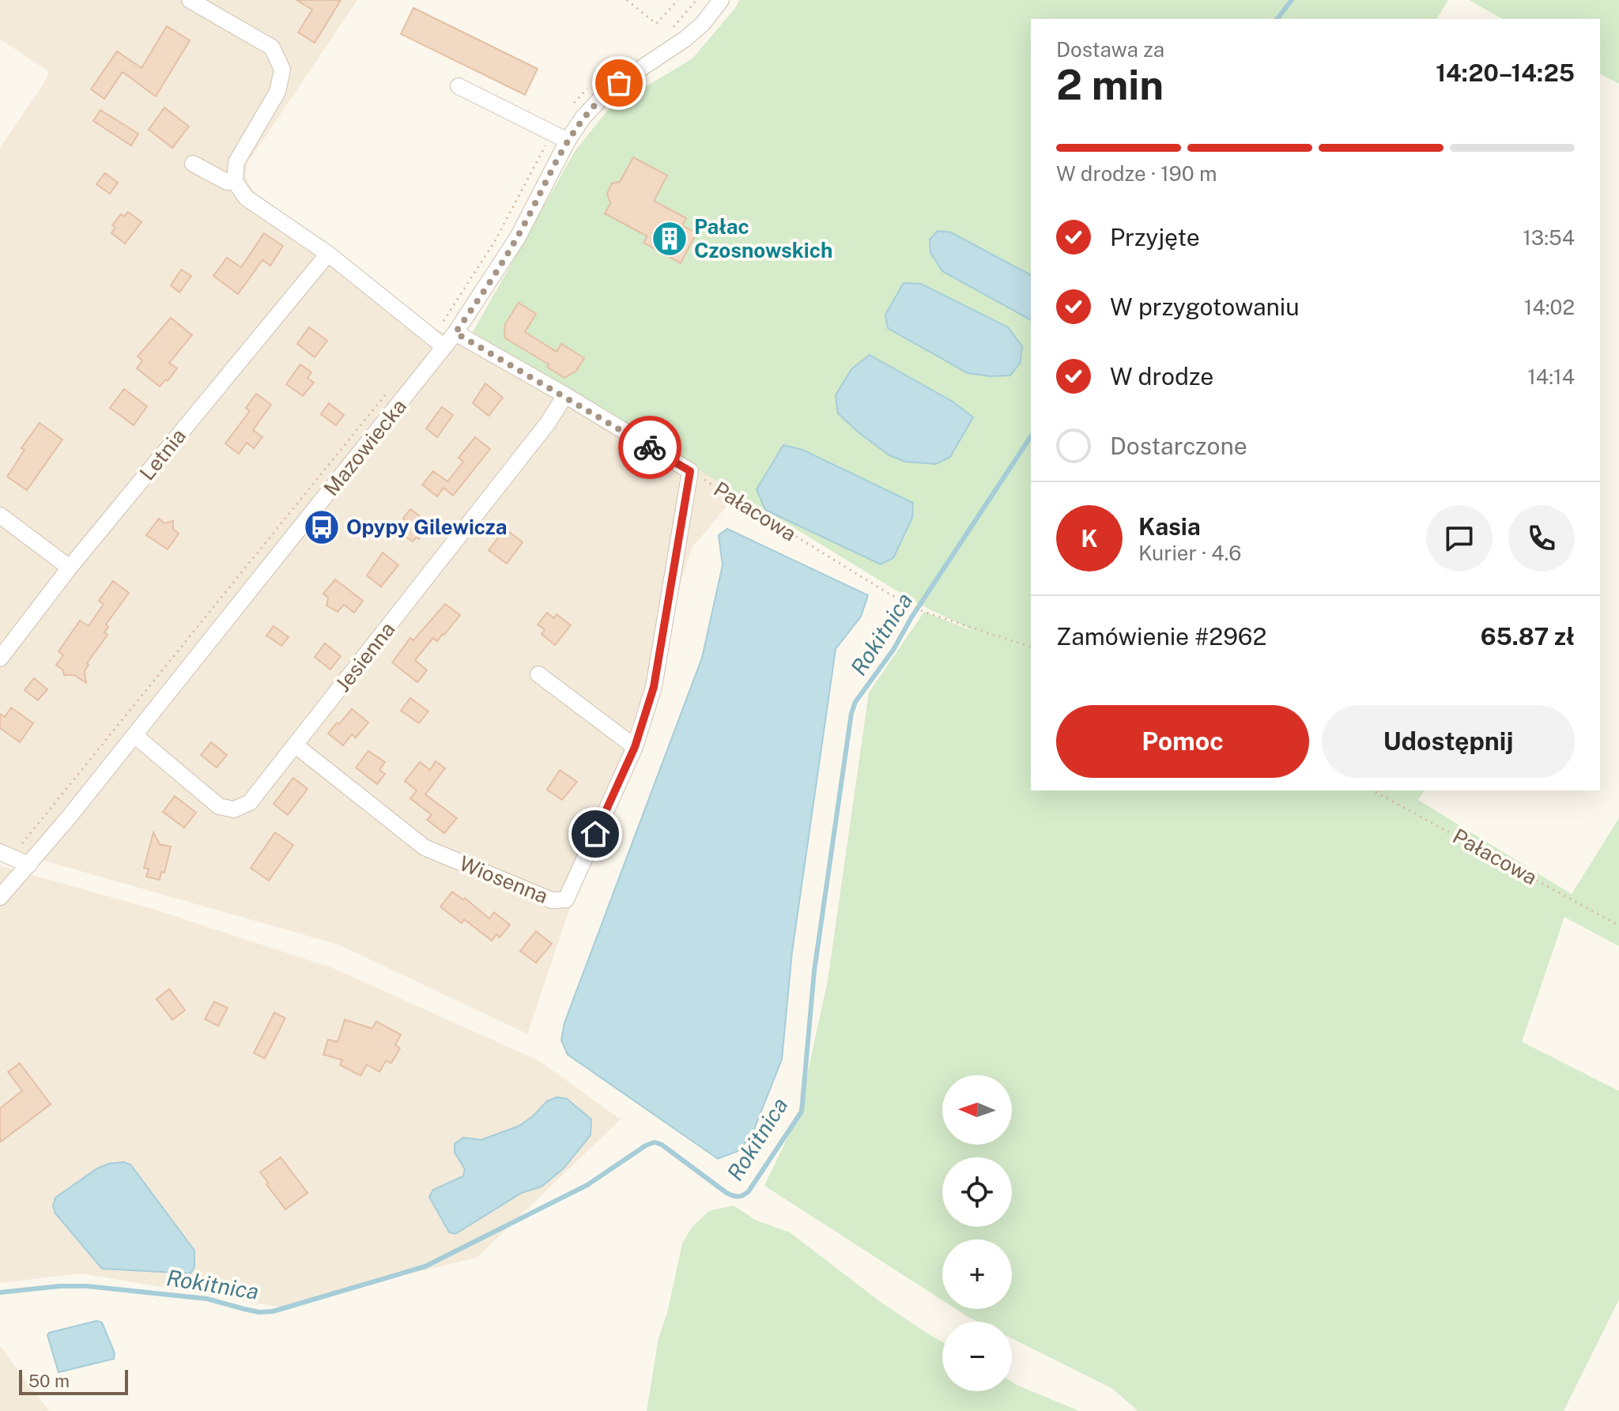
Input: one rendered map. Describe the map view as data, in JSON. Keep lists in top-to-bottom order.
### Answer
{
  "streets": {
    "street": [
      "Mazowiecka",
      "Letnia",
      "Pałacowa",
      "Jesienna",
      "Wiosenna"
    ]
  },
  "crossings": [
    ["Mazowiecka", "Pałacowa"],
    ["Mazowiecka", "Jesienna"],
    ["Pałacowa", "Jesienna"],
    ["Pałacowa", "Wiosenna"],
    ["Jesienna", "Wiosenna"]
  ],
  "water": ["Rokitnica"],
  "places": {
    "building": ["Pałac Czosnowskich"],
    "bus stop": ["Opypy Gilewicza"]
  },
  "scale_bar": "50 m",
  "north": "left",
  "page": {
    "heading": ["2 min", "Dostawa za", "14:20–14:25"],
    "panel": [
      "Kasia",
      "Kurier · 4.6",
      "Zamówienie #2962",
      "65.87 zł"
    ],
    "bar": "W drodze · 190 m",
    "list": [
      ["Przyjęte", "13:54"],
      ["W przygotowaniu", "14:02"],
      ["W drodze", "14:14"],
      "Dostarczone"
    ],
    "round": "K",
    "buttons": ["Pomoc", "Udostępnij"],
    "map_buttons": ["+", "−"],
    "scale": "50 m"
  }
}
